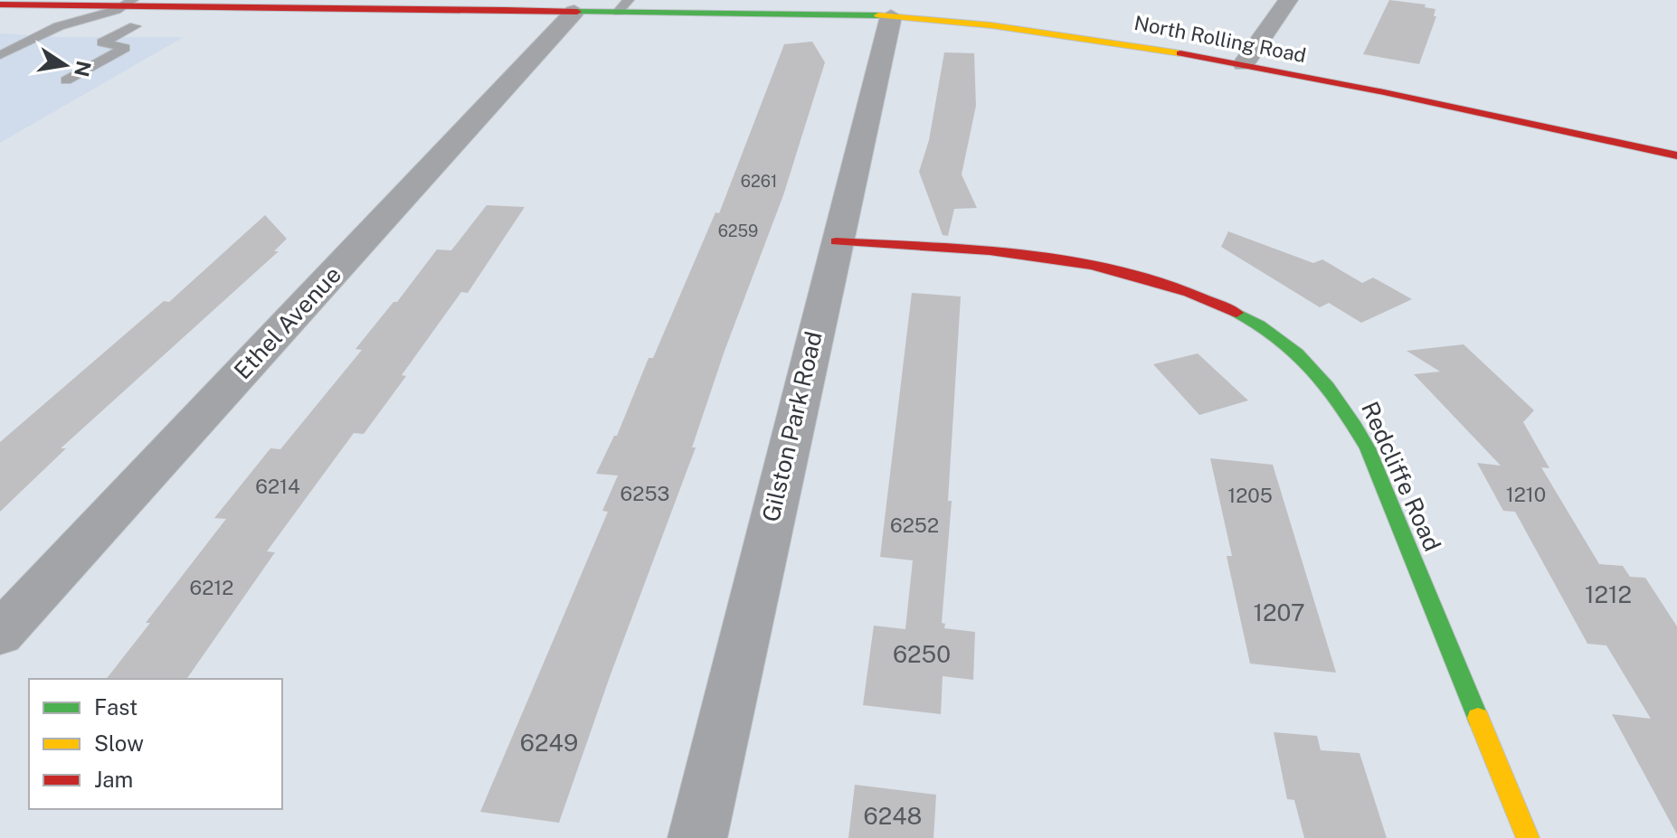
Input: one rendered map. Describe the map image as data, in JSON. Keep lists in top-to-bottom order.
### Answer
{
  "streets": {
    "main road": ["North Rolling Road", "Redcliffe Road"],
    "street": ["Ethel Avenue", "Gilston Park Road"]
  },
  "crossings": [
    ["North Rolling Road", "Ethel Avenue"],
    ["North Rolling Road", "Gilston Park Road"],
    ["Gilston Park Road", "Redcliffe Road"]
  ],
  "house_numbers": [
    "6261",
    "6259",
    "6214",
    "6253",
    "1210",
    "1205",
    "6252",
    "6212",
    "1212",
    "1207",
    "6250",
    "6249",
    "6248"
  ],
  "legend": ["Fast", "Slow", "Jam"],
  "north": "right"
}
